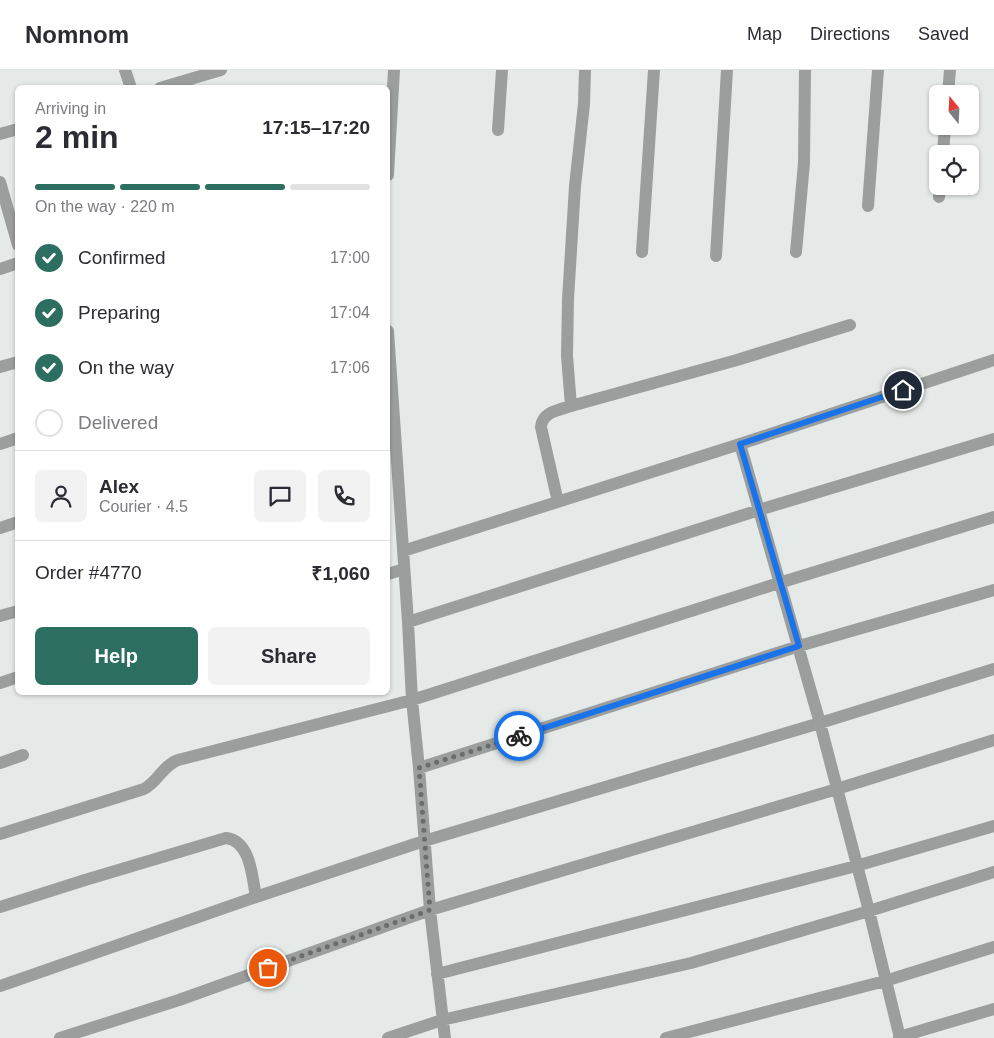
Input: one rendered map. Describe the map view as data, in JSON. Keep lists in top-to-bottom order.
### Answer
{
  "north": "top",
  "page": {
    "header": "Nomnom",
    "nav": ["Map", "Directions", "Saved"],
    "heading": ["2 min", "Arriving in", "17:15–17:20"],
    "panel": [
      "Alex",
      "Courier · 4.5",
      "Order #4770",
      "₹1,060"
    ],
    "bar": "On the way · 220 m",
    "list": [
      ["Confirmed", "17:00"],
      ["Preparing", "17:04"],
      ["On the way", "17:06"],
      "Delivered"
    ],
    "buttons": ["Help", "Share"]
  }
}
